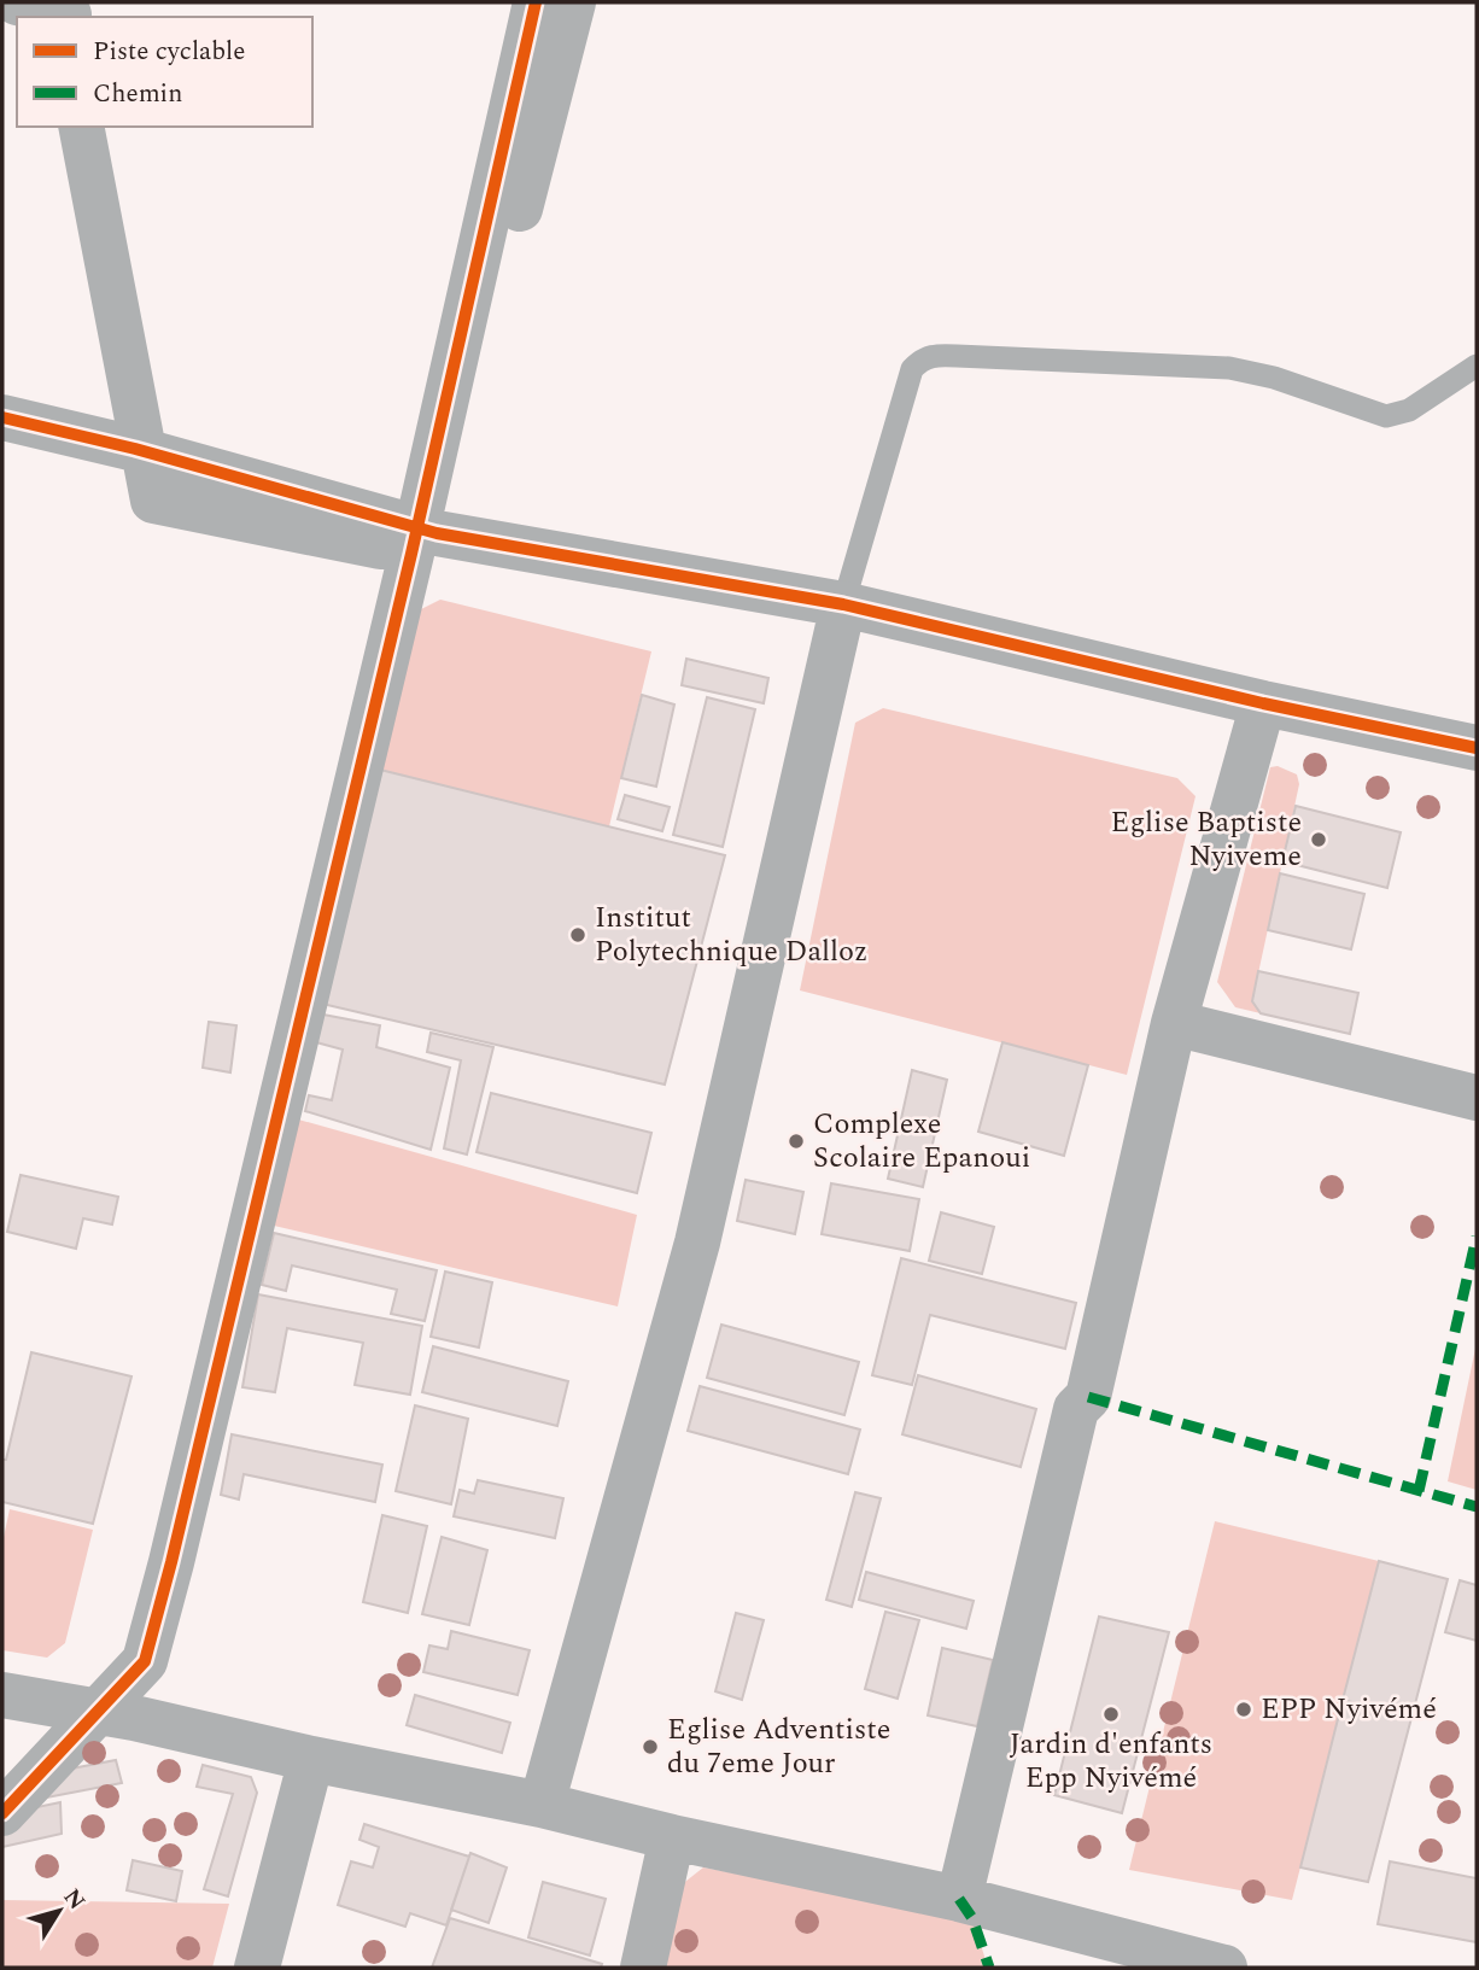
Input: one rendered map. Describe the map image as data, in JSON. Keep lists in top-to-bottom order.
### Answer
{
  "places": [
    "Eglise Baptiste Nyiveme",
    "Institut Polytechnique Dalloz",
    "Complexe Scolaire Epanoui",
    "EPP Nyivémé",
    "Jardin d'enfants Epp Nyivémé",
    "Eglise Adventiste du 7eme Jour"
  ],
  "legend": ["Piste cyclable", "Chemin"],
  "north": "top right"
}
